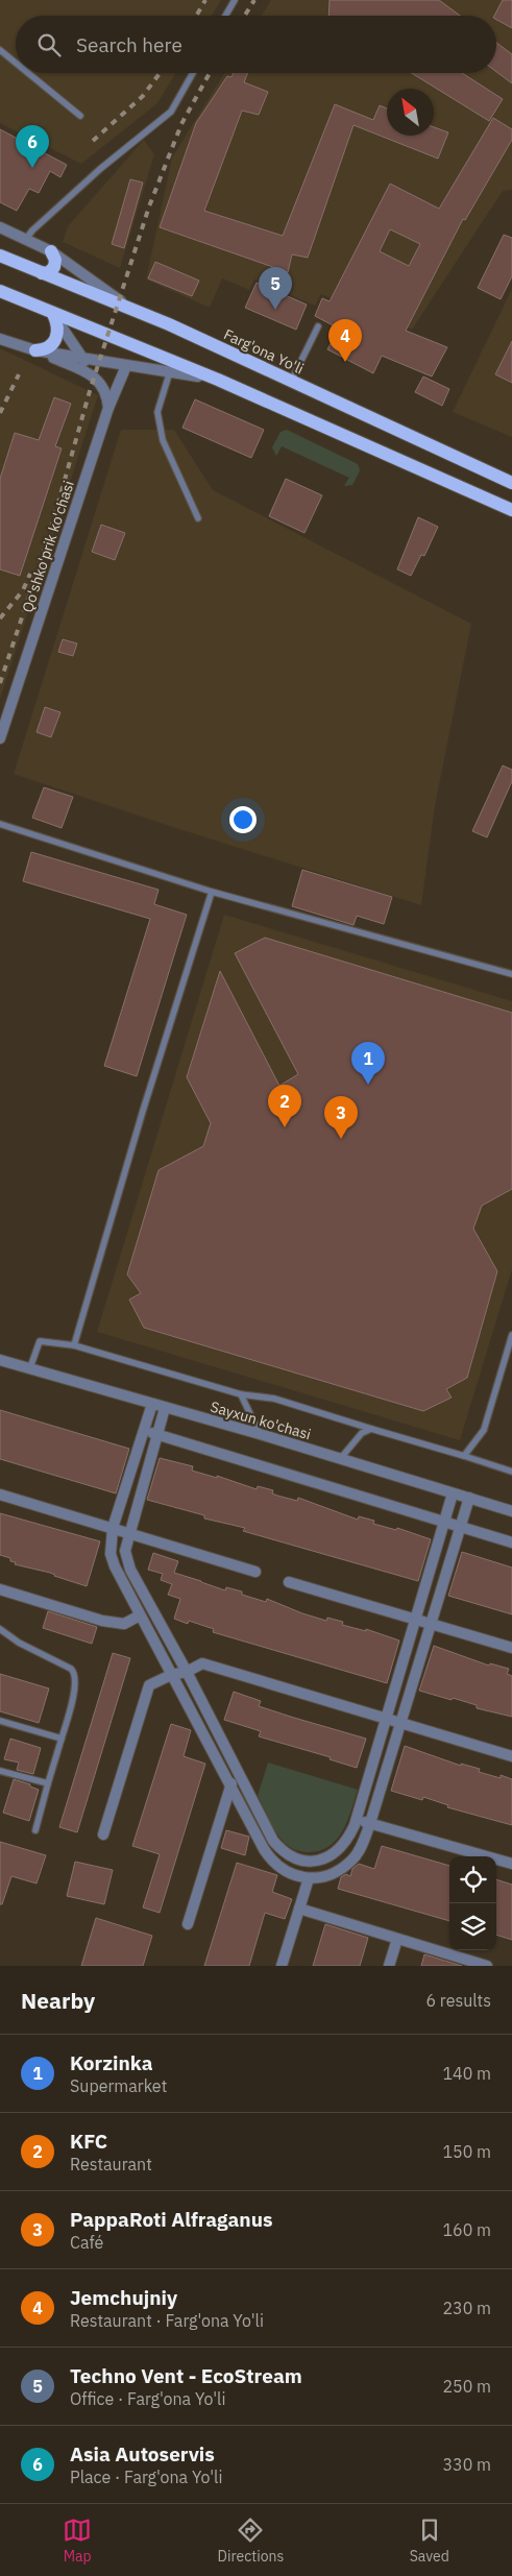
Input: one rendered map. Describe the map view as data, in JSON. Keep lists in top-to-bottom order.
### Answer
{
  "streets": {
    "main road": ["Farg'ona Yo'li"],
    "street": ["Qo'shko'prik ko'chasi", "Sayxun ko'chasi"]
  },
  "north": "top left",
  "page": {
    "search": "Search here",
    "pins": [
      "6",
      "5",
      "4",
      "1",
      "2",
      "3"
    ],
    "heading": ["Nearby", "6 results"],
    "list": [
      {
        "mark": "1",
        "name": "Korzinka",
        "note": "Supermarket",
        "value": "140 m"
      },
      {
        "mark": "2",
        "name": "KFC",
        "note": "Restaurant",
        "value": "150 m"
      },
      {
        "mark": "3",
        "name": "PappaRoti Alfraganus",
        "note": "Café",
        "value": "160 m"
      },
      {
        "mark": "4",
        "name": "Jemchujniy",
        "note": "Restaurant · Farg'ona Yo'li",
        "value": "230 m"
      },
      {
        "mark": "5",
        "name": "Techno Vent - EcoStream",
        "note": "Office · Farg'ona Yo'li",
        "value": "250 m"
      },
      {
        "mark": "6",
        "name": "Asia Autoservis",
        "note": "Place · Farg'ona Yo'li",
        "value": "330 m"
      }
    ],
    "nav": ["Map", "Directions", "Saved"]
  }
}
